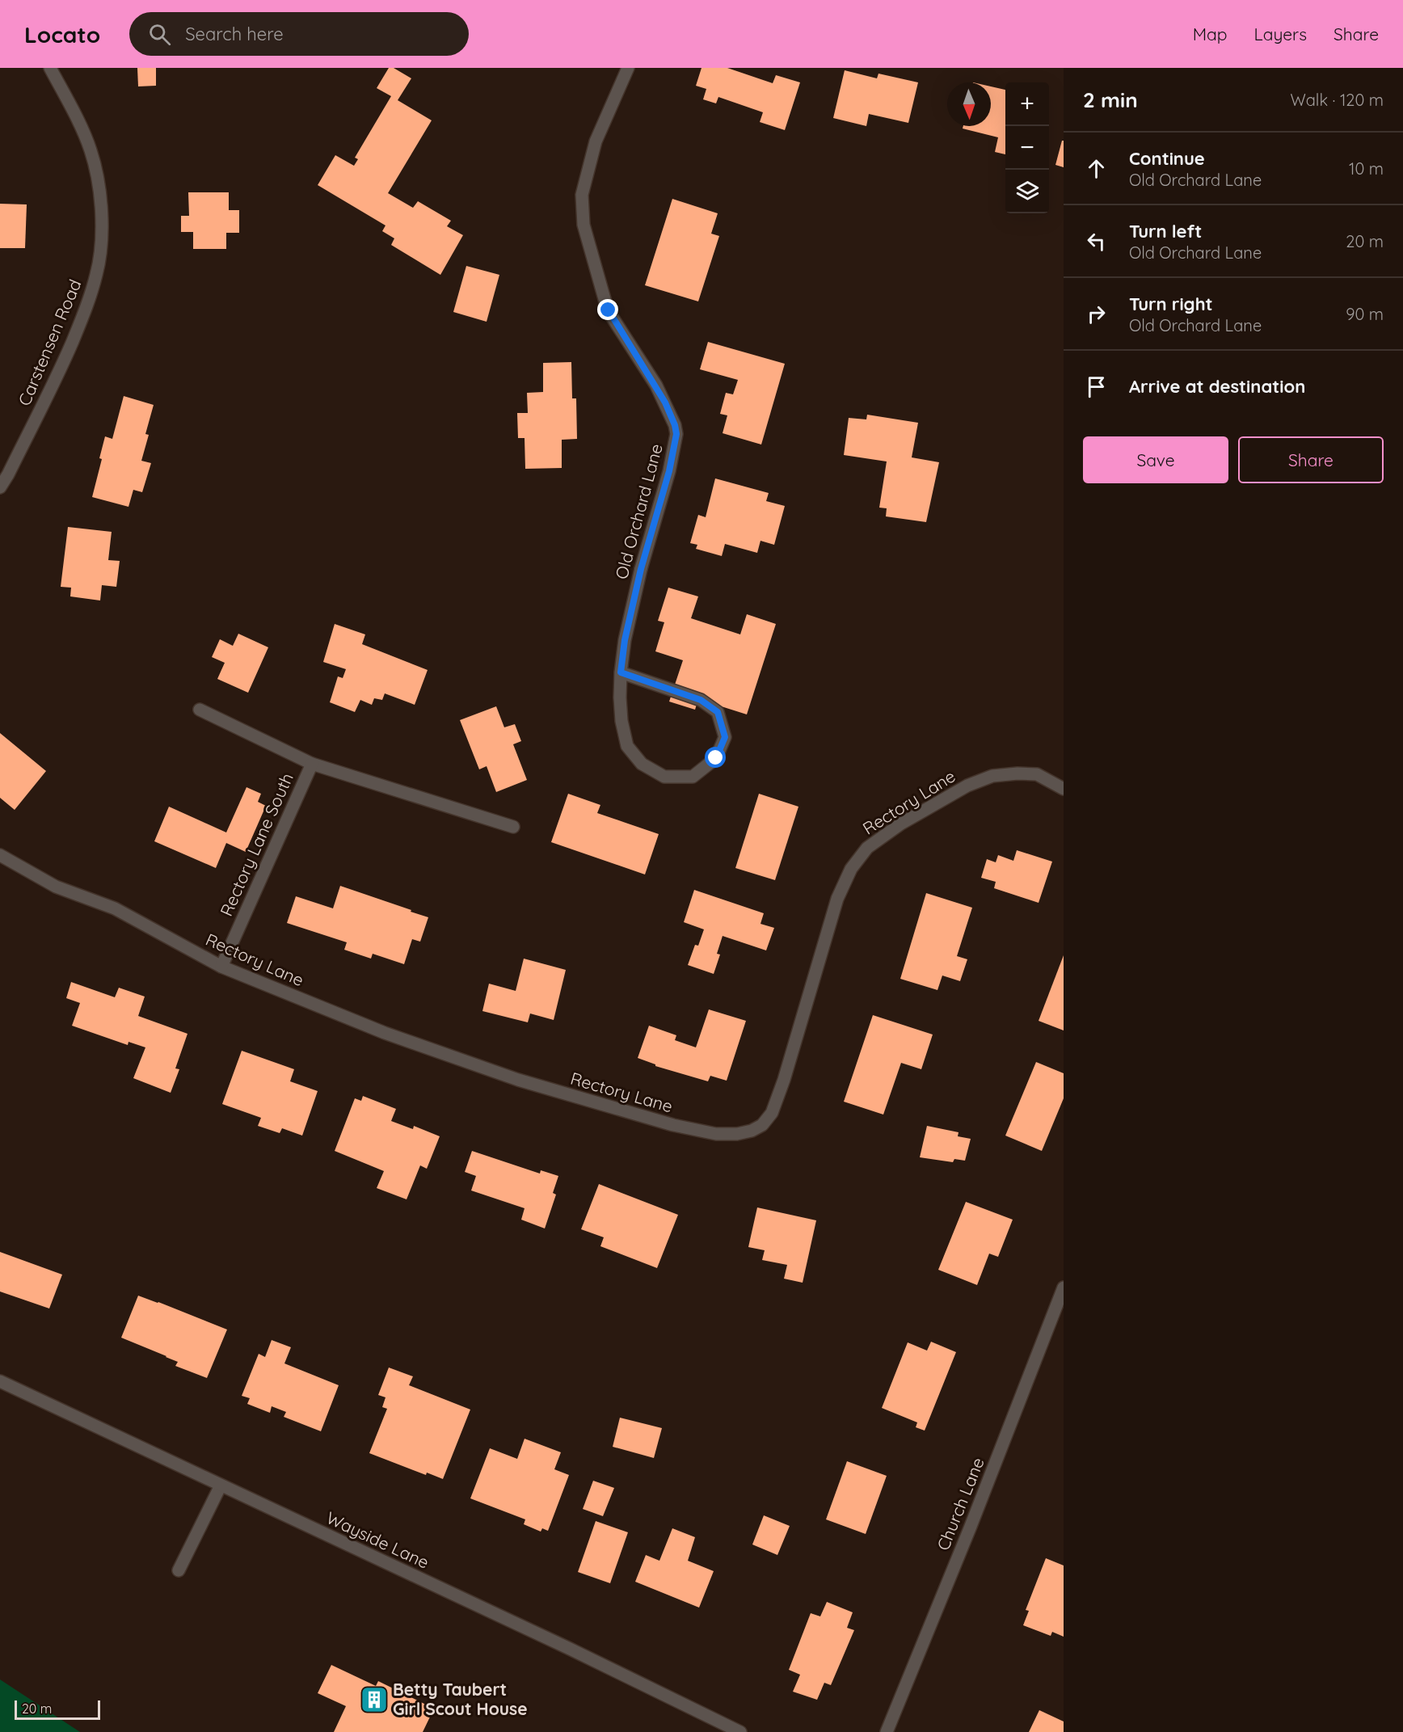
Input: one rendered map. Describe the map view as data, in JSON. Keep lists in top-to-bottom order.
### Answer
{
  "streets": {
    "street": [
      "Carstensen Road",
      "Old Orchard Lane",
      "Rectory Lane",
      "Rectory Lane South",
      "Church Lane",
      "Wayside Lane"
    ]
  },
  "crossings": [
    ["Rectory Lane", "Rectory Lane South"]
  ],
  "places": {
    "building": ["Betty Taubert Girl Scout House"]
  },
  "scale_bar": "20 m",
  "north": "bottom",
  "page": {
    "header": "Locato",
    "search": "Search here",
    "nav": ["Map", "Layers", "Share"],
    "heading": ["2 min", "Walk · 120 m"],
    "map_buttons": ["+", "−"],
    "list": [
      ["Continue", "Old Orchard Lane", "10 m"],
      ["Turn left", "Old Orchard Lane", "20 m"],
      ["Turn right", "Old Orchard Lane", "90 m"],
      "Arrive at destination"
    ],
    "buttons": ["Save", "Share"],
    "scale": "20 m"
  }
}
